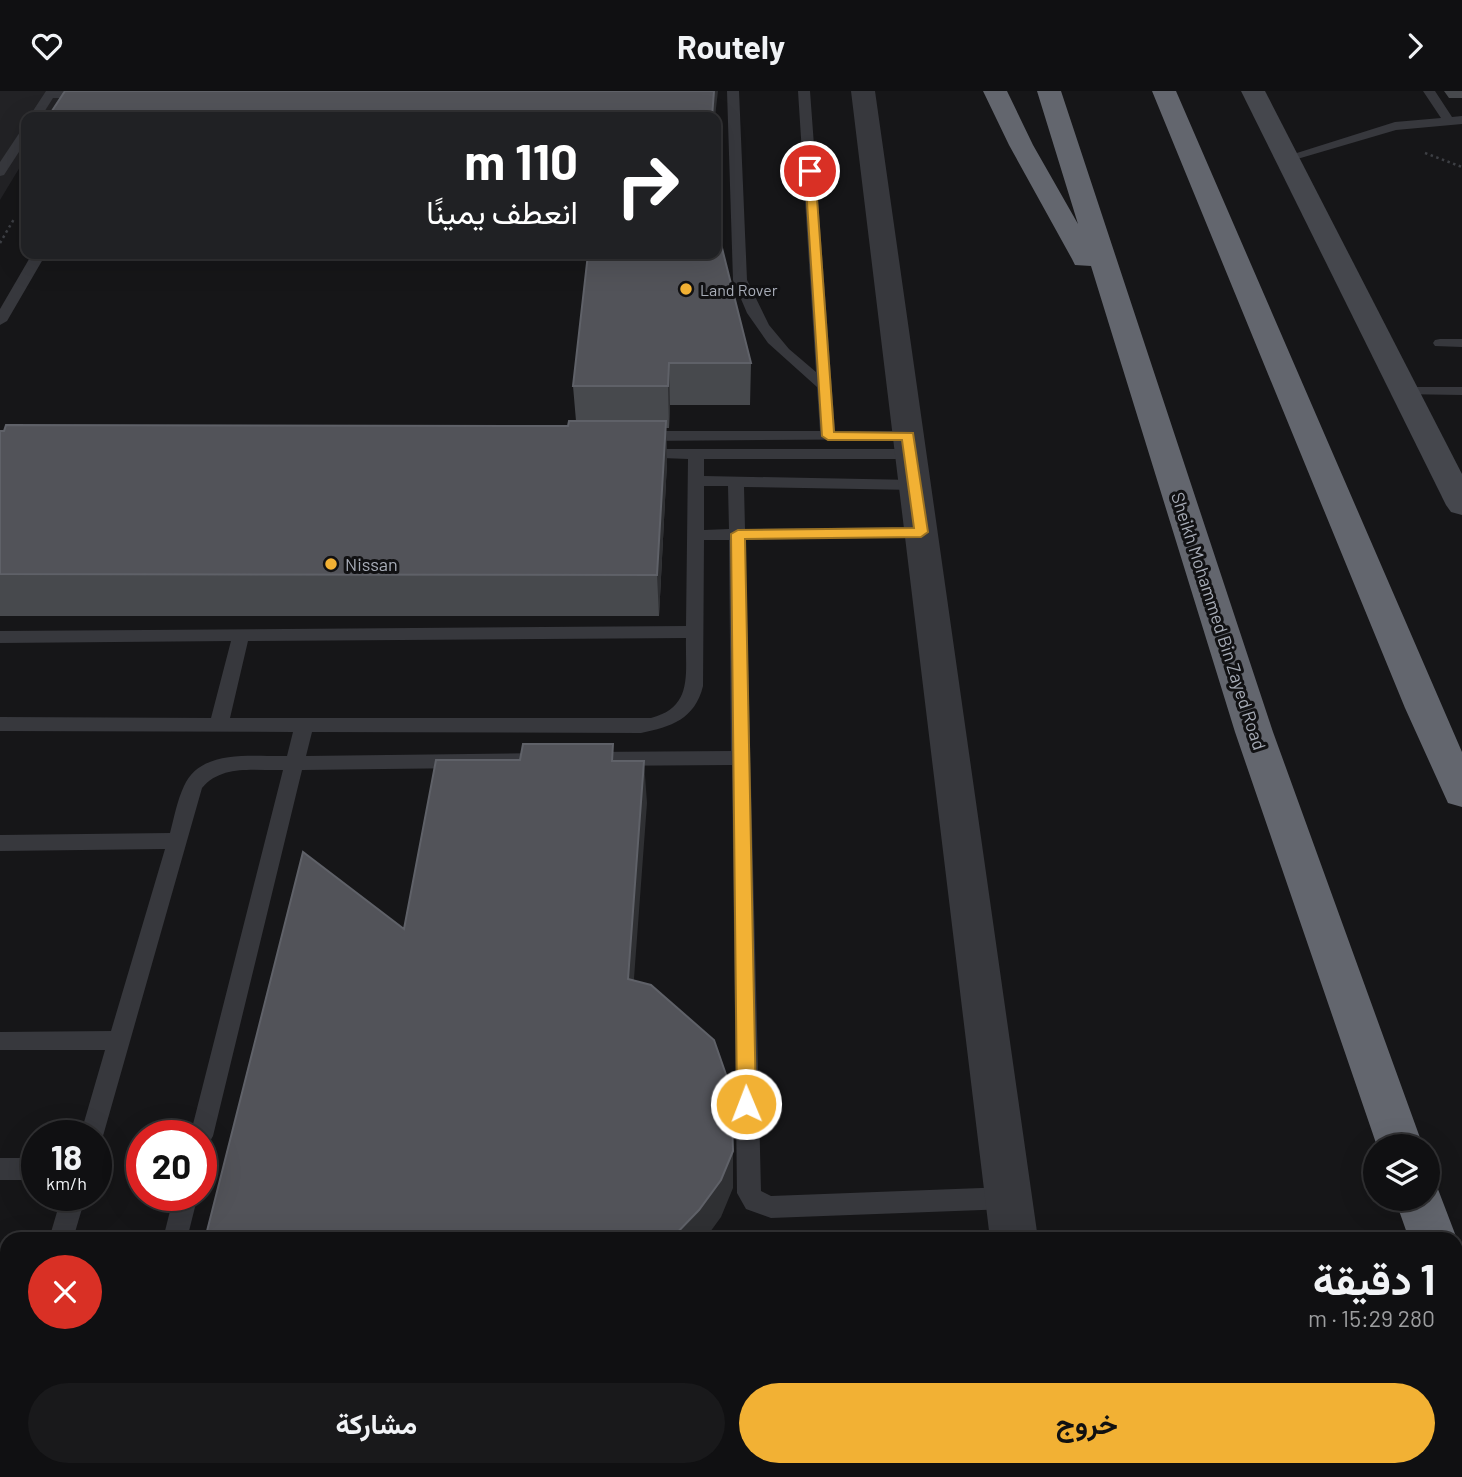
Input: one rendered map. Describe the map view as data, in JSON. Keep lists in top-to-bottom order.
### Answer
{
  "streets": {
    "highway": ["Sheikh Mohammed Bin Zayed Road"]
  },
  "places": ["Land Rover", "Nissan"],
  "page": {
    "header": "Routely",
    "turn": ["110 m", "انعطف يمينًا"],
    "speed": "18 km/h",
    "limit": "20",
    "heading": ["1 دقيقة", "280 m · 15:29"],
    "buttons": ["خروج", "مشاركة"]
  }
}
